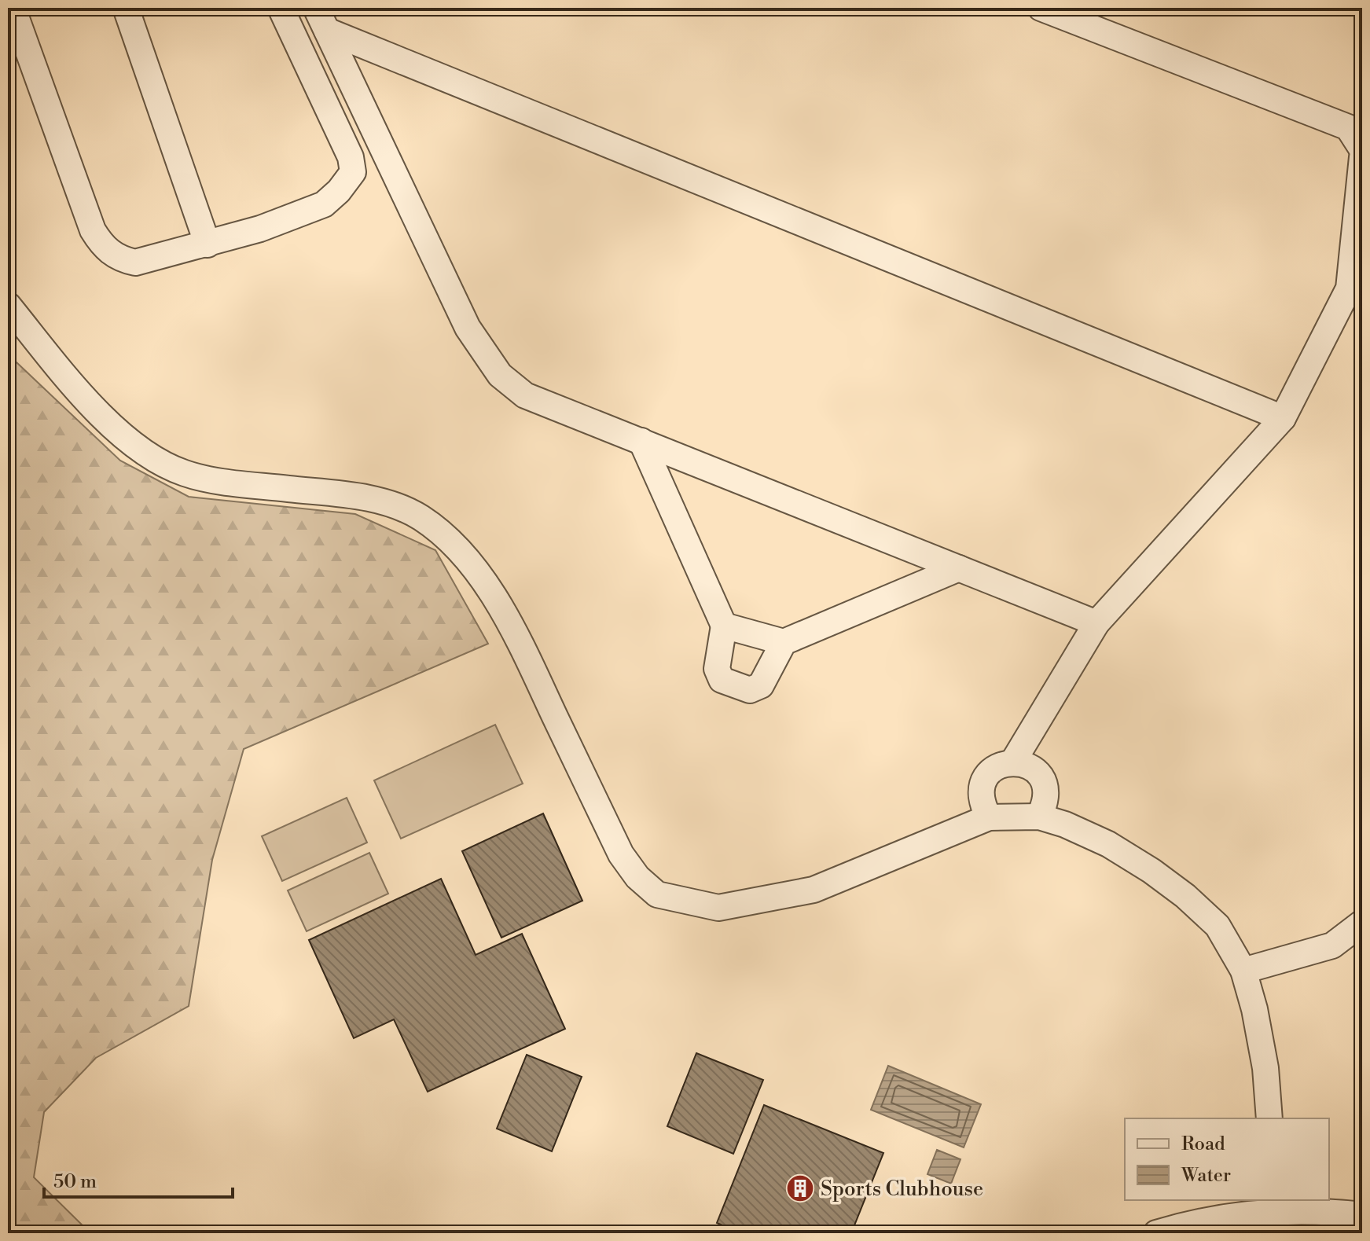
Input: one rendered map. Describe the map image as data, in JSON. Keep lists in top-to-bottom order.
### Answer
{
  "places": {
    "building": ["Sports Clubhouse"]
  },
  "legend": ["Road", "Water"],
  "scale_bar": "50 m"
}
